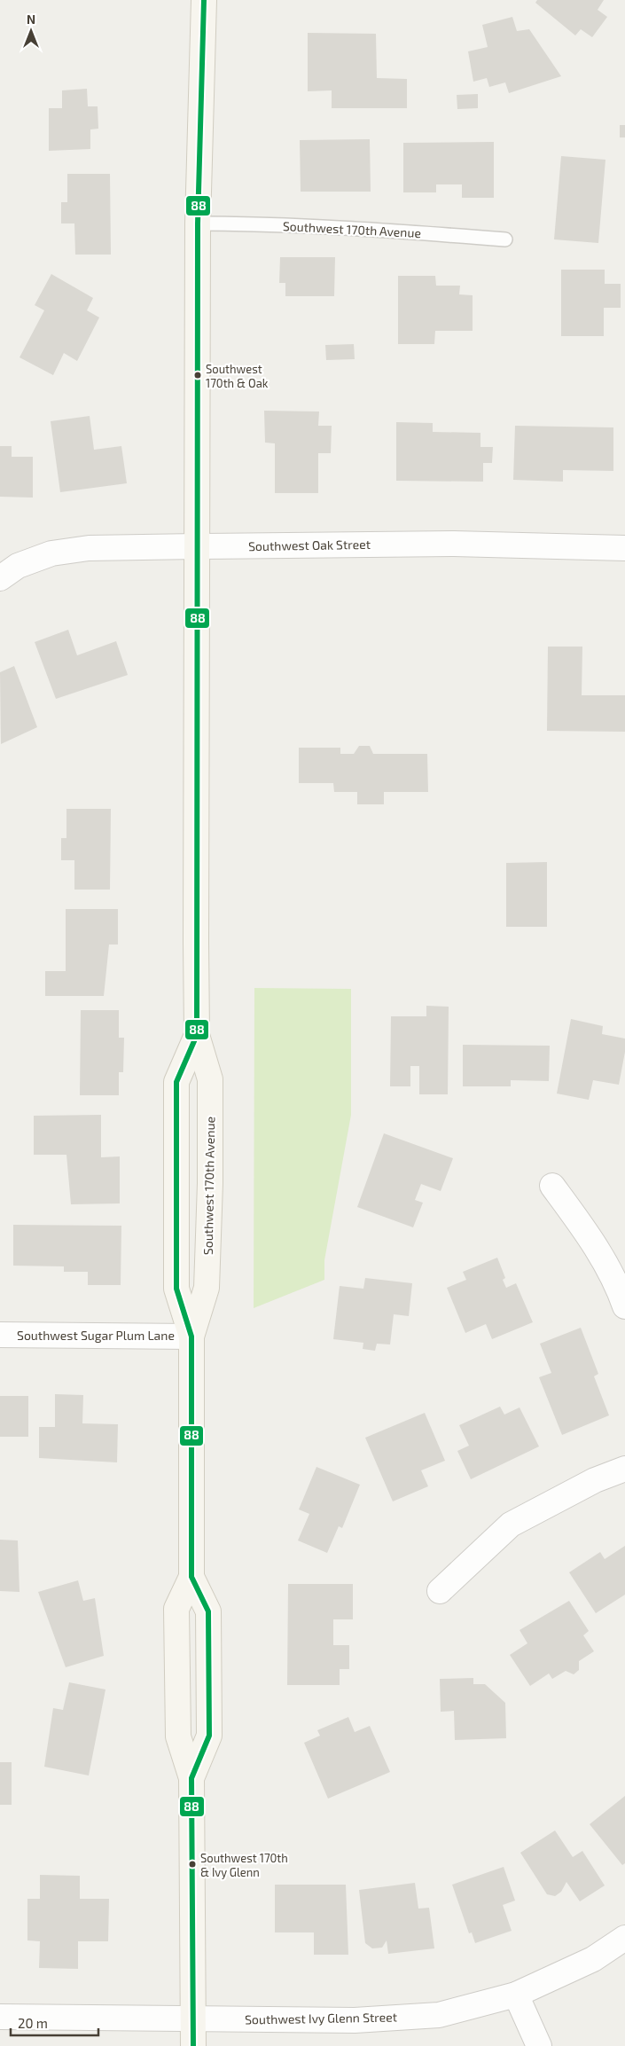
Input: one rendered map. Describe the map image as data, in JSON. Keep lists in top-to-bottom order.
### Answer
{
  "streets": {
    "main road": ["Southwest 170th Avenue"],
    "street": ["Southwest Oak Street", "Southwest Sugar Plum Lane", "Southwest Ivy Glenn Street"]
  },
  "crossings": [
    ["Southwest 170th Avenue", "Southwest Oak Street"],
    ["Southwest 170th Avenue", "Southwest Sugar Plum Lane"],
    ["Southwest 170th Avenue", "Southwest Ivy Glenn Street"]
  ],
  "places": ["Southwest 170th & Oak", "Southwest 170th & Ivy Glenn"],
  "lines": ["transit line 88"],
  "scale_bar": "20 m",
  "north": "top"
}
